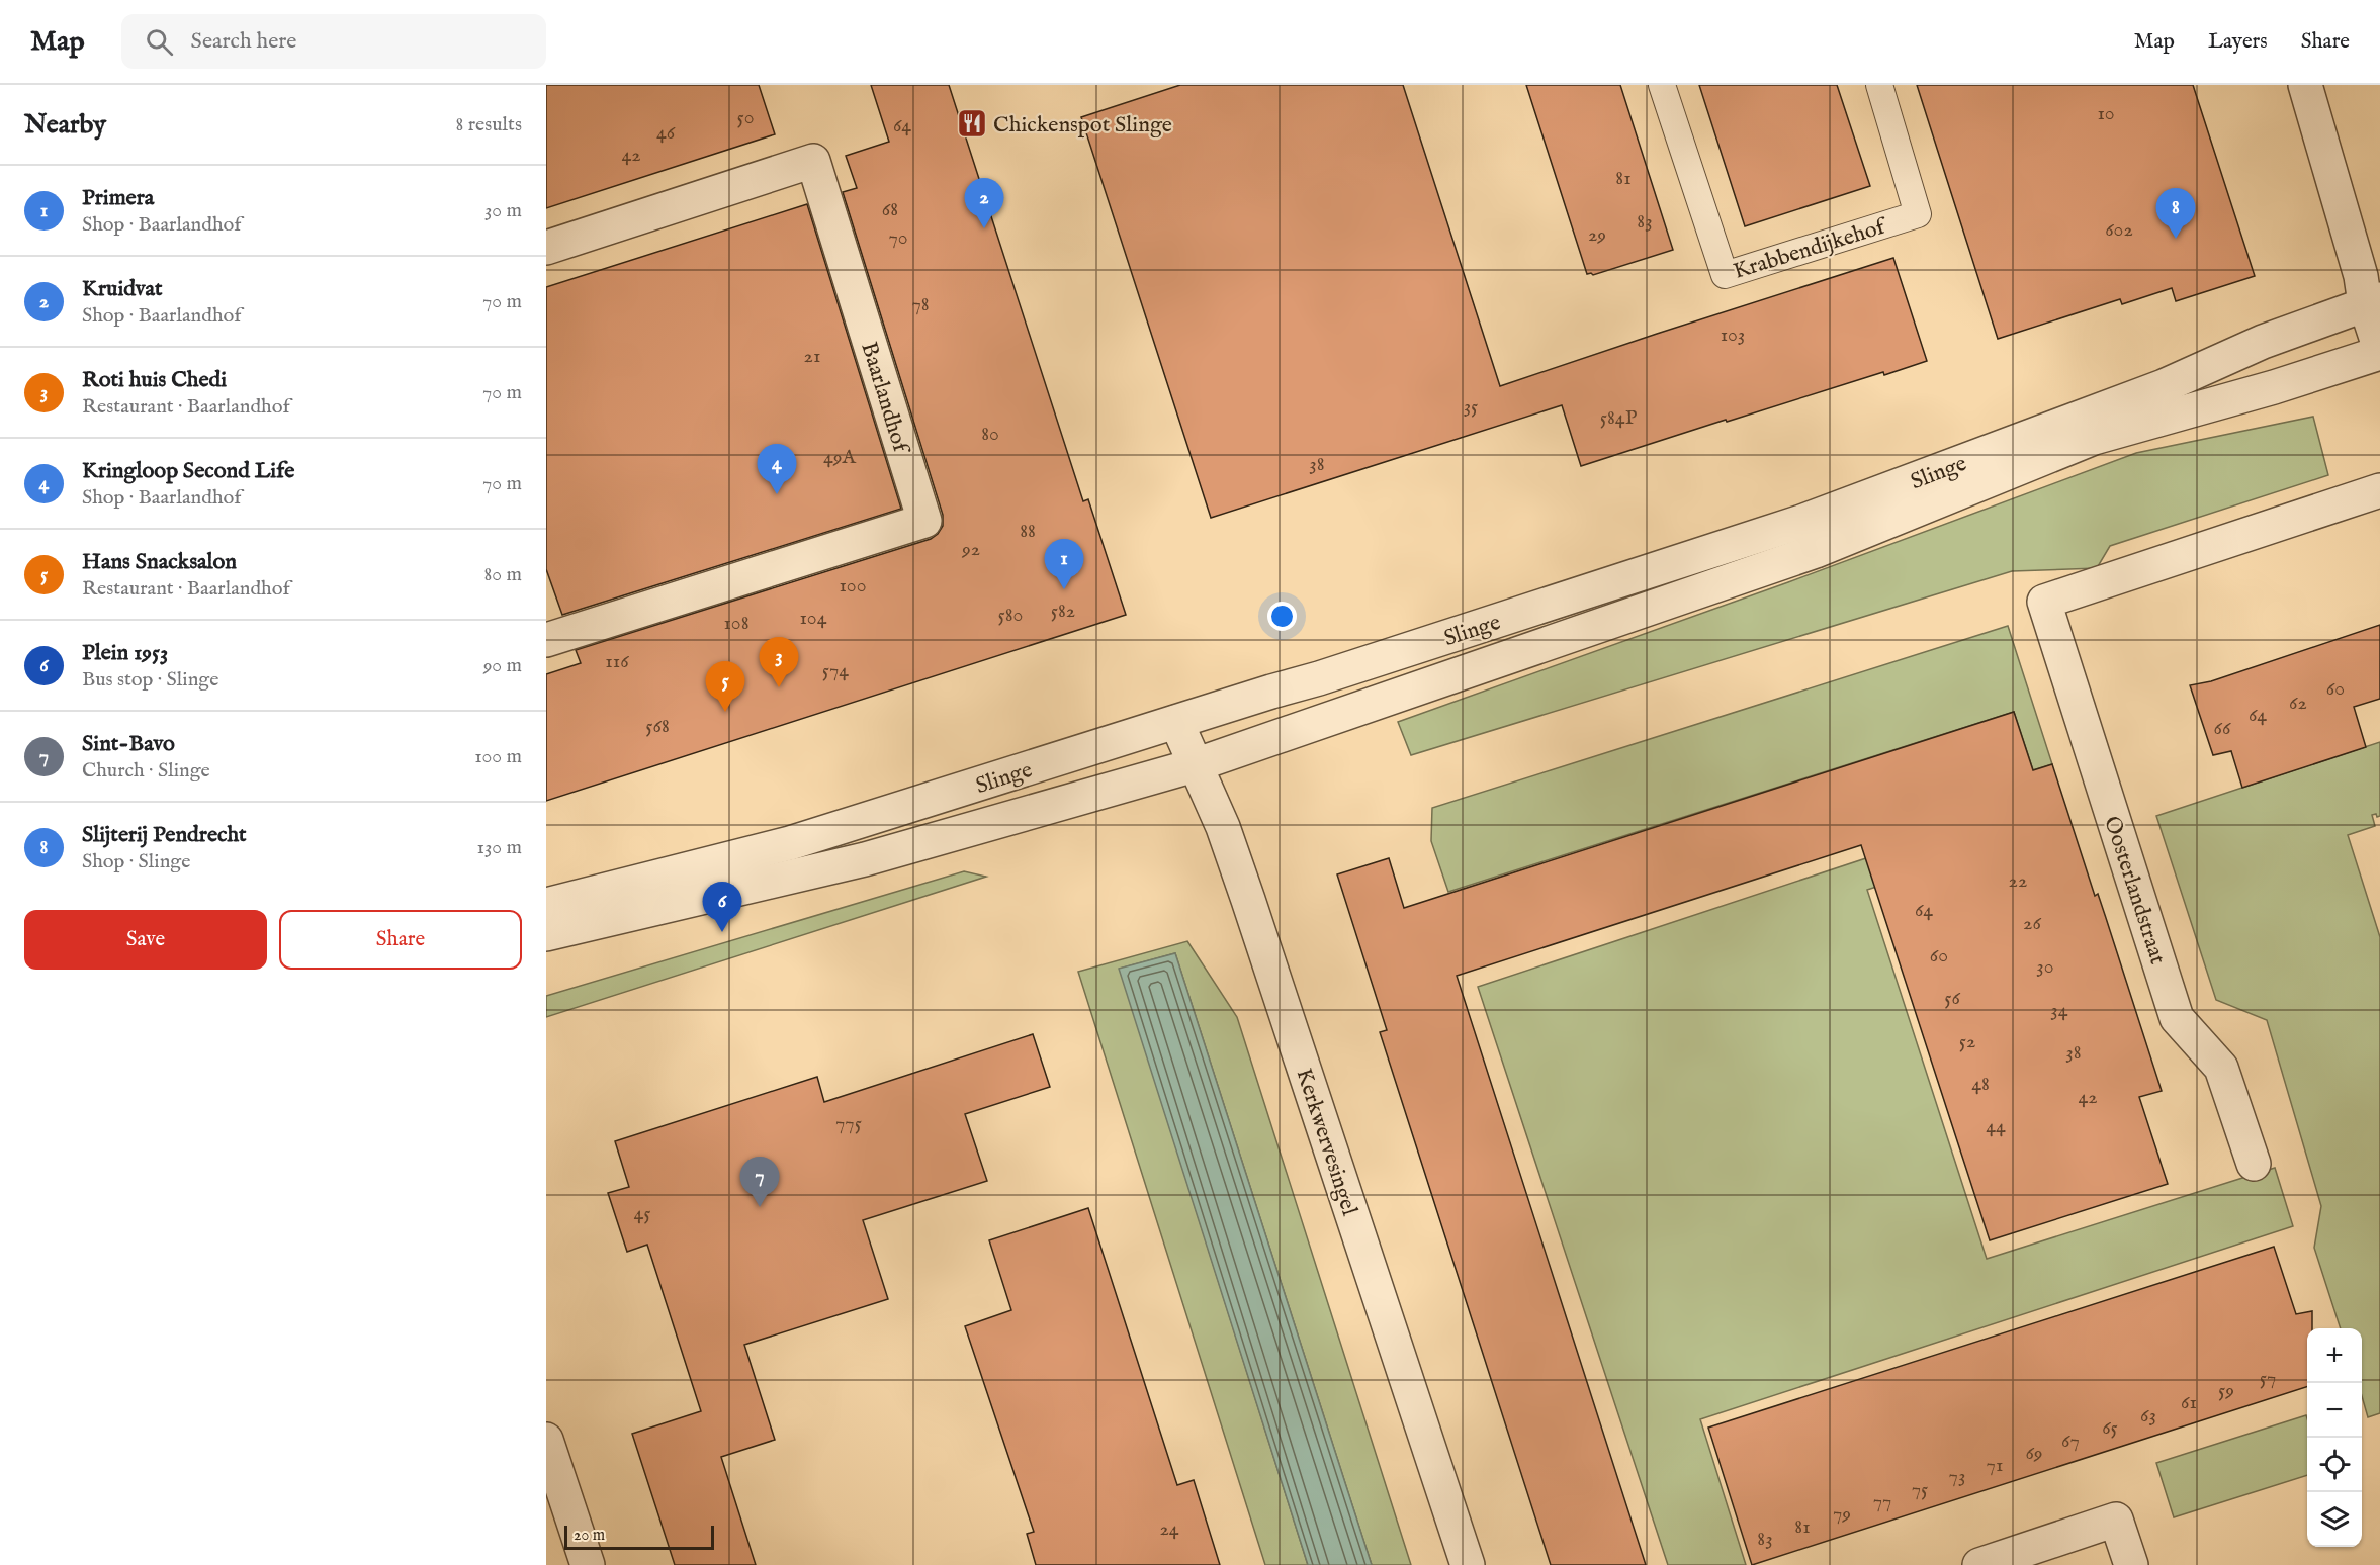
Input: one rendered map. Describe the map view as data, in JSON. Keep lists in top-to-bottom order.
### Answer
{
  "streets": {
    "street": [
      "Baarlandhof",
      "Slinge",
      "Oosterlandstraat",
      "Kerkwervesingel"
    ],
    "lane": ["Krabbendijkehof"]
  },
  "crossings": [
    ["Slinge", "Kerkwervesingel"]
  ],
  "places": {
    "restaurant": ["Chickenspot Slinge"]
  },
  "house_numbers": [
    "10",
    "50",
    "64",
    "46",
    "42",
    "81",
    "68",
    "83",
    "602",
    "29",
    "70",
    "78",
    "103",
    "21",
    "35",
    "584P",
    "80",
    "49A",
    "38",
    "88",
    "92",
    "100",
    "582",
    "580",
    "104",
    "108",
    "116",
    "574",
    "60",
    "62",
    "64",
    "568",
    "66",
    "22",
    "64",
    "26",
    "60",
    "30",
    "56",
    "34",
    "52",
    "38",
    "48",
    "42",
    "775",
    "44",
    "45",
    "57",
    "59",
    "61",
    "63",
    "65",
    "67",
    "69",
    "71",
    "73",
    "75",
    "77",
    "79",
    "81",
    "24",
    "83"
  ],
  "scale_bar": "20 m",
  "page": {
    "header": "Map",
    "search": "Search here",
    "nav": ["Map", "Layers", "Share"],
    "heading": ["Nearby", "8 results"],
    "list": [
      {
        "mark": "1",
        "name": "Primera",
        "note": "Shop · Baarlandhof",
        "value": "30 m"
      },
      {
        "mark": "2",
        "name": "Kruidvat",
        "note": "Shop · Baarlandhof",
        "value": "70 m"
      },
      {
        "mark": "3",
        "name": "Roti huis Chedi",
        "note": "Restaurant · Baarlandhof",
        "value": "70 m"
      },
      {
        "mark": "4",
        "name": "Kringloop Second Life",
        "note": "Shop · Baarlandhof",
        "value": "70 m"
      },
      {
        "mark": "5",
        "name": "Hans Snacksalon",
        "note": "Restaurant · Baarlandhof",
        "value": "80 m"
      },
      {
        "mark": "6",
        "name": "Plein 1953",
        "note": "Bus stop · Slinge",
        "value": "90 m"
      },
      {
        "mark": "7",
        "name": "Sint-Bavo",
        "note": "Church · Slinge",
        "value": "100 m"
      },
      {
        "mark": "8",
        "name": "Slijterij Pendrecht",
        "note": "Shop · Slinge",
        "value": "130 m"
      }
    ],
    "pins": [
      "2",
      "8",
      "4",
      "1",
      "3",
      "5",
      "6",
      "7"
    ],
    "buttons": ["Save", "Share"],
    "map_buttons": ["+", "−"],
    "scale": "20 m"
  }
}
